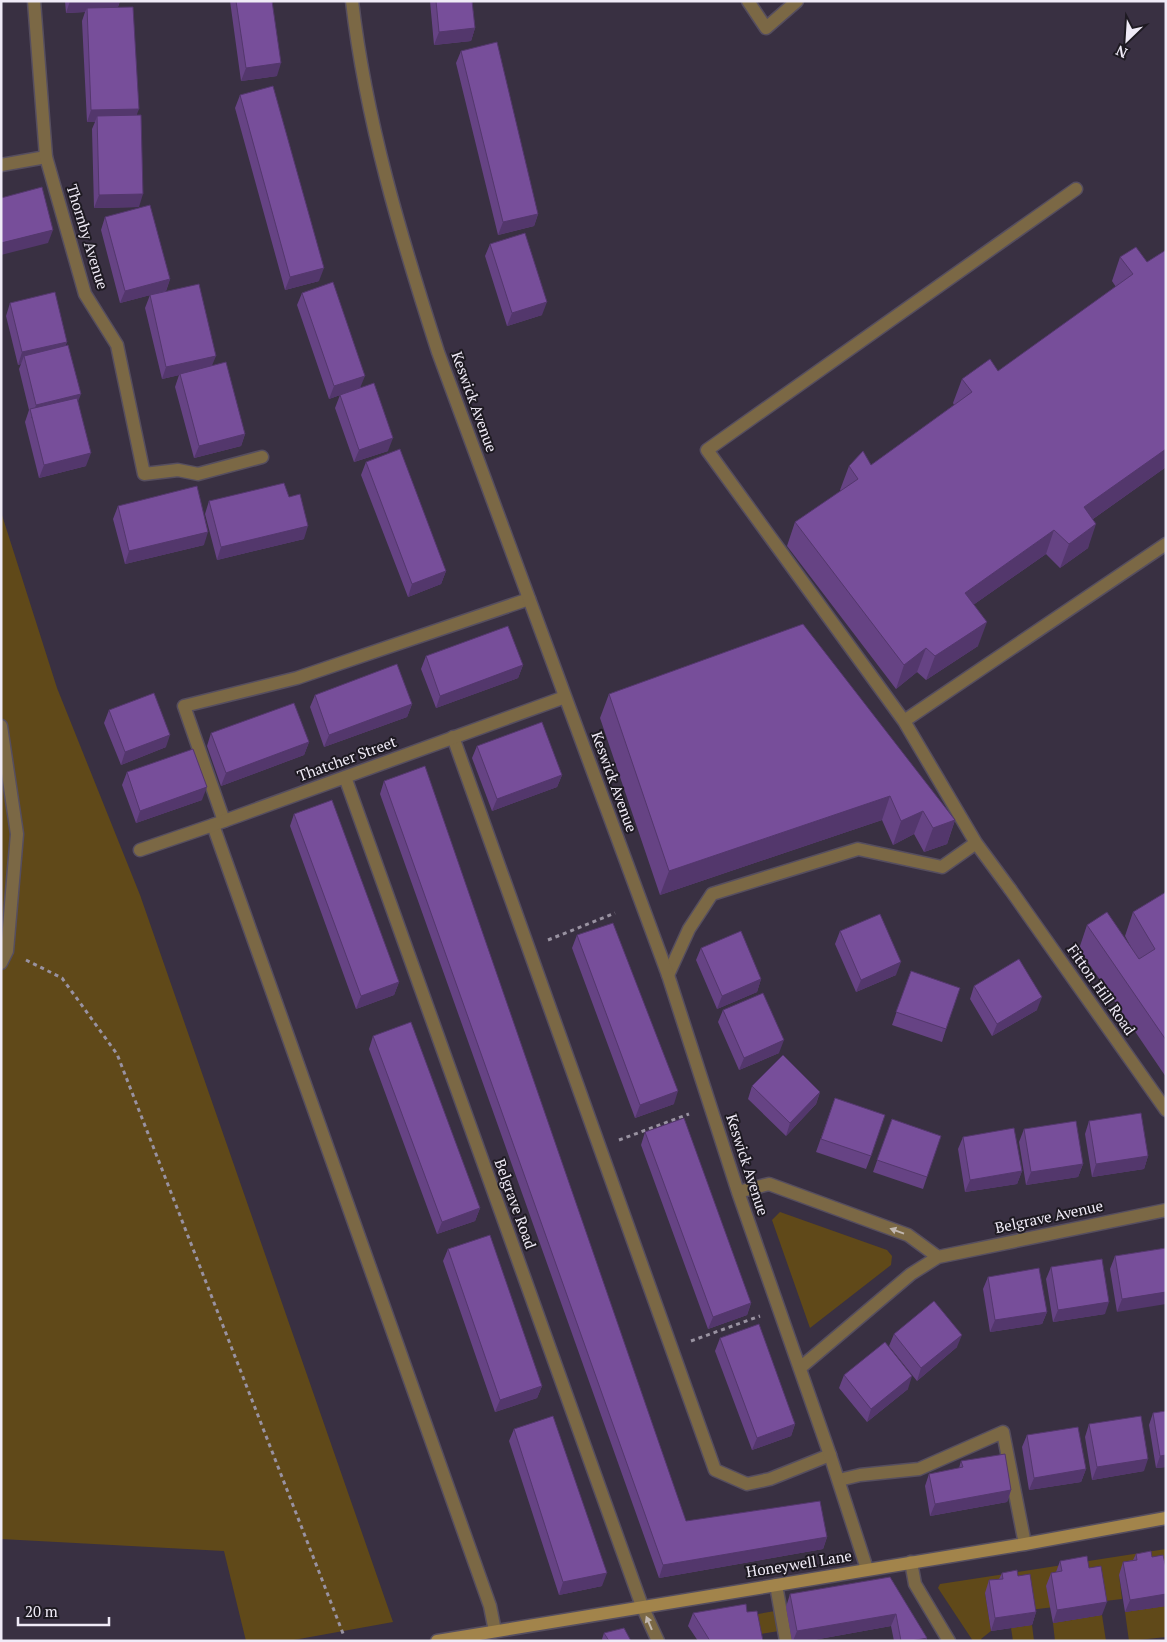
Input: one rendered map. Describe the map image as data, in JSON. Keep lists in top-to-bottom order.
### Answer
{
  "streets": {
    "street": [
      "Thornby Avenue",
      "Keswick Avenue",
      "Thatcher Street",
      "Fitton Hill Road",
      "Belgrave Road",
      "Belgrave Avenue",
      "Honeywell Lane"
    ]
  },
  "crossings": [
    ["Keswick Avenue", "Thatcher Street"],
    ["Keswick Avenue", "Belgrave Avenue"],
    ["Keswick Avenue", "Honeywell Lane"],
    ["Thatcher Street", "Belgrave Road"],
    ["Belgrave Road", "Honeywell Lane"]
  ],
  "scale_bar": "20 m",
  "north": "bottom left"
}
